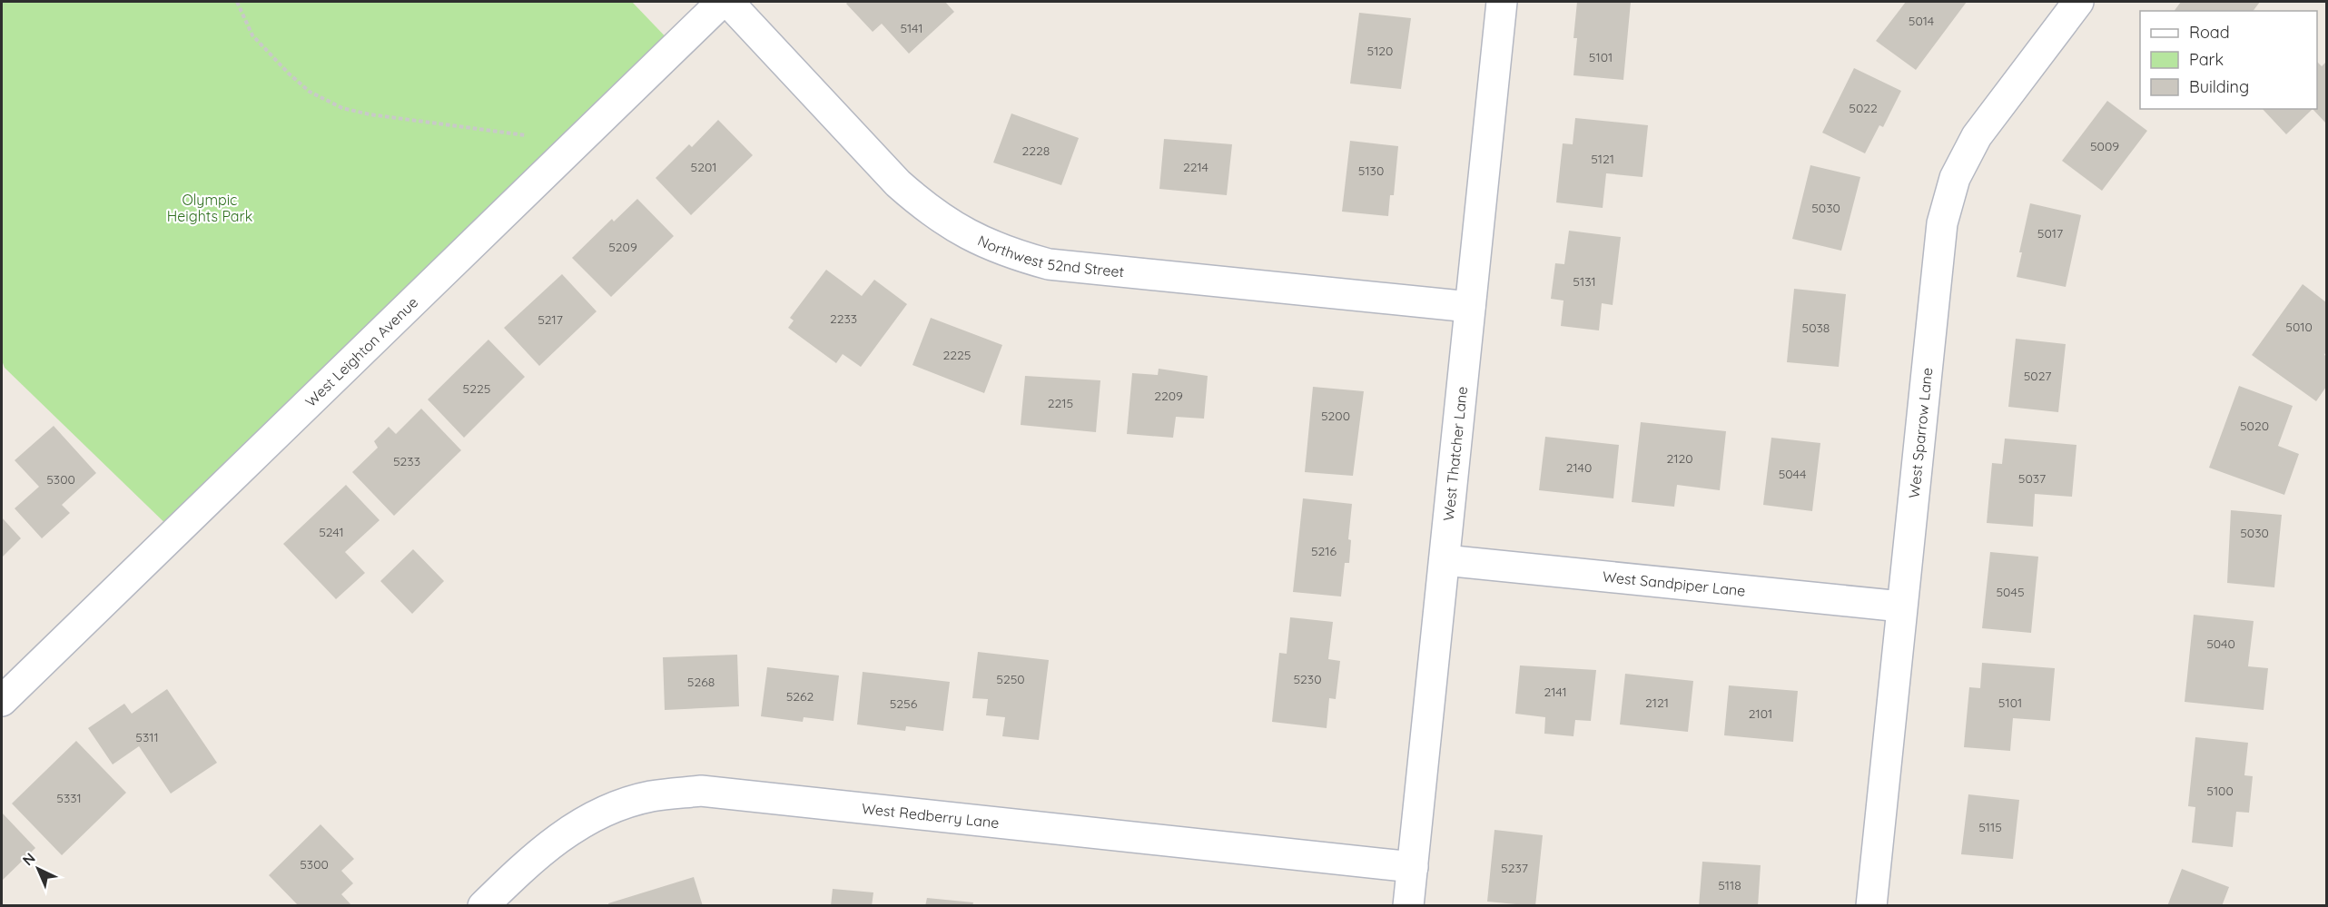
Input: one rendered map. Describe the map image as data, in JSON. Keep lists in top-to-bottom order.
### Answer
{
  "streets": {
    "street": [
      "Northwest 52nd Street",
      "West Leighton Avenue",
      "West Sparrow Lane",
      "West Thatcher Lane",
      "West Sandpiper Lane",
      "West Redberry Lane"
    ]
  },
  "crossings": [
    ["Northwest 52nd Street", "West Thatcher Lane"],
    ["West Sparrow Lane", "West Sandpiper Lane"],
    ["West Thatcher Lane", "West Sandpiper Lane"],
    ["West Thatcher Lane", "West Redberry Lane"]
  ],
  "parks": ["Olympic Heights Park"],
  "house_numbers": [
    "5014",
    "5141",
    "5120",
    "5101",
    "5022",
    "5009",
    "2228",
    "5121",
    "5201",
    "2214",
    "5130",
    "5030",
    "5017",
    "5209",
    "5131",
    "2233",
    "5217",
    "5010",
    "5038",
    "2225",
    "5027",
    "5225",
    "2209",
    "2215",
    "5200",
    "5020",
    "2120",
    "5233",
    "2140",
    "5044",
    "5037",
    "5300",
    "5241",
    "5030",
    "5216",
    "5045",
    "5040",
    "5250",
    "5230",
    "5268",
    "2141",
    "5262",
    "2121",
    "5101",
    "5256",
    "2101",
    "5311",
    "5100",
    "5331",
    "5115",
    "5300",
    "5237",
    "5118"
  ],
  "legend": ["Road", "Park", "Building"],
  "north": "top left"
}
